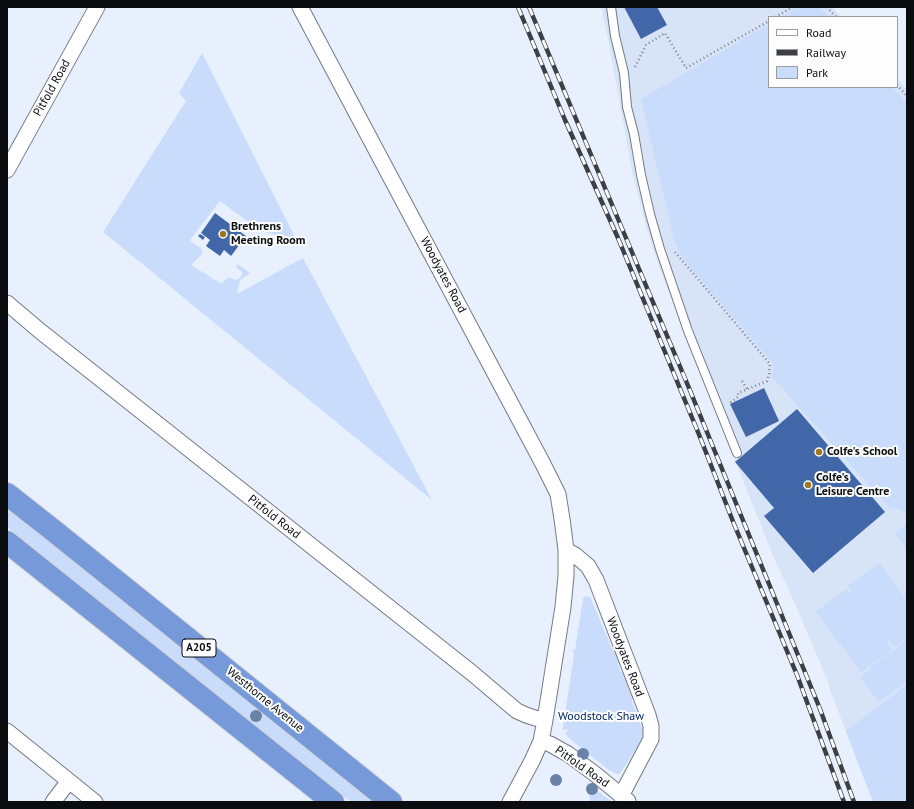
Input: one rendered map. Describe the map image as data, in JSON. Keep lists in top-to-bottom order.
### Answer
{
  "streets": {
    "highway": ["A205", "Westhorne Avenue"],
    "street": ["Pitfold Road", "Woodyates Road"]
  },
  "crossings": [
    ["Pitfold Road", "Woodyates Road"]
  ],
  "parks": ["Woodstock Shaw"],
  "places": ["Brethrens Meeting Room", "Colfe's School", "Colfe's Leisure Centre"],
  "legend": ["Road", "Railway", "Park"]
}
